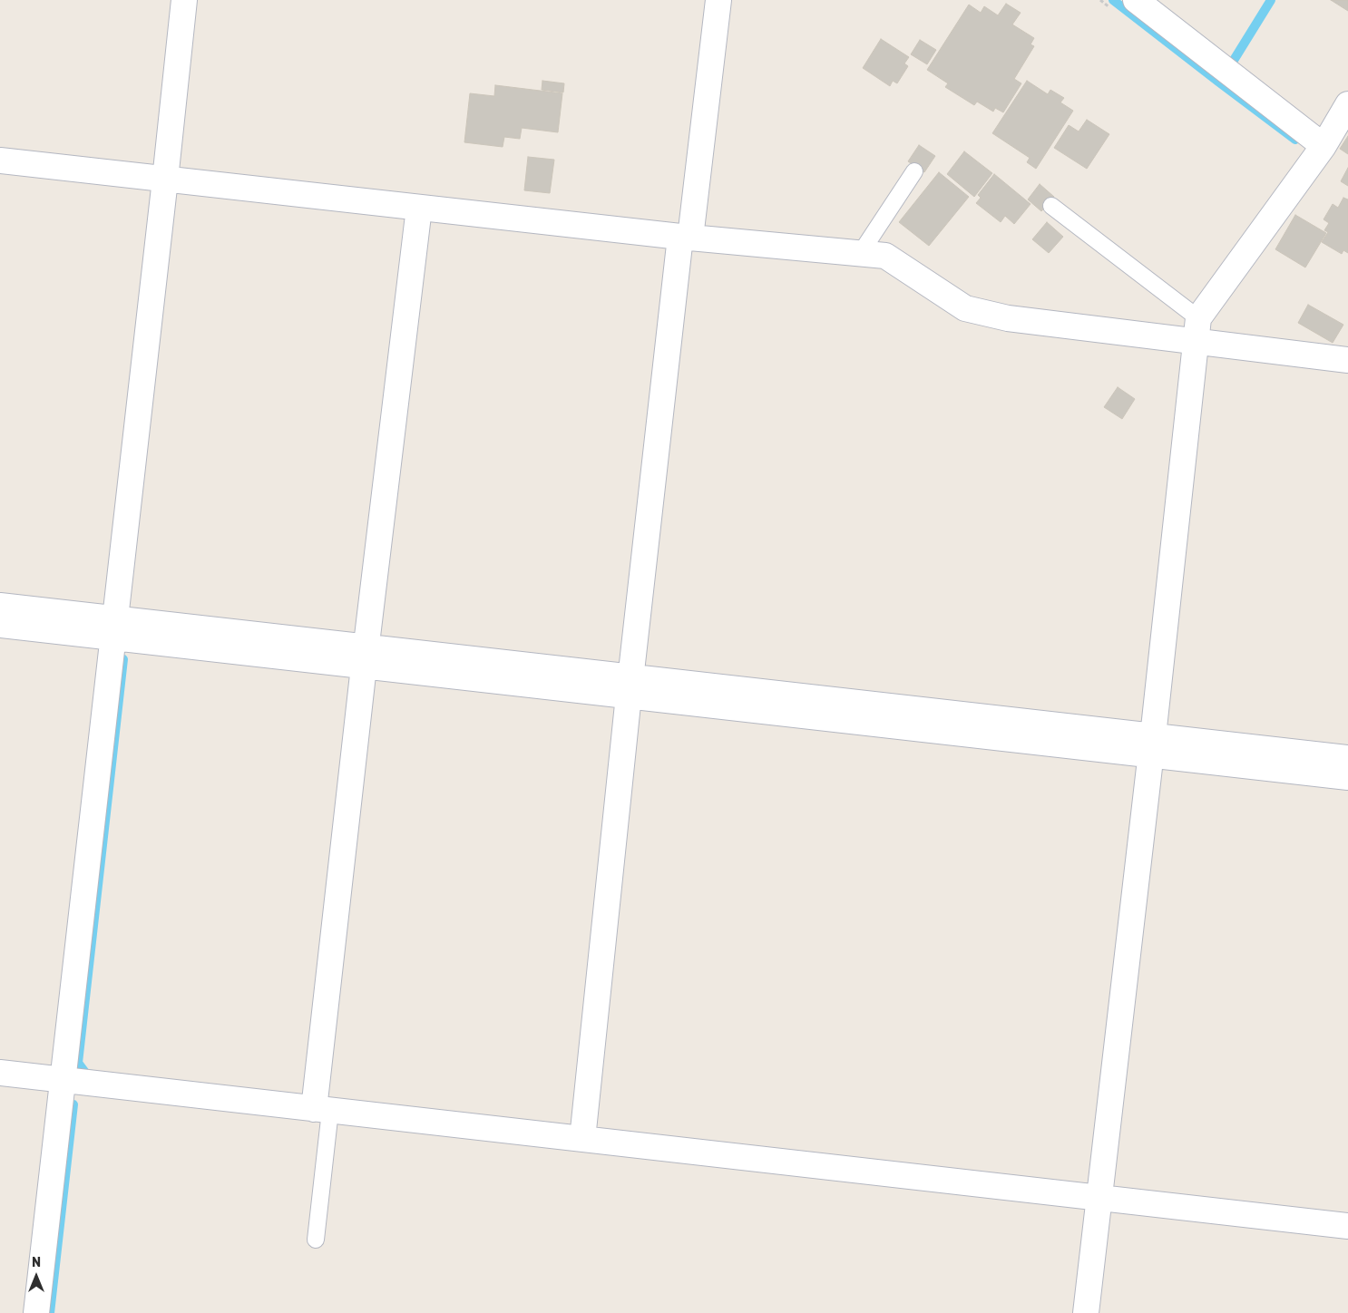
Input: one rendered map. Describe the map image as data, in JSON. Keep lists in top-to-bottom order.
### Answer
{
  "north": "top"
}
